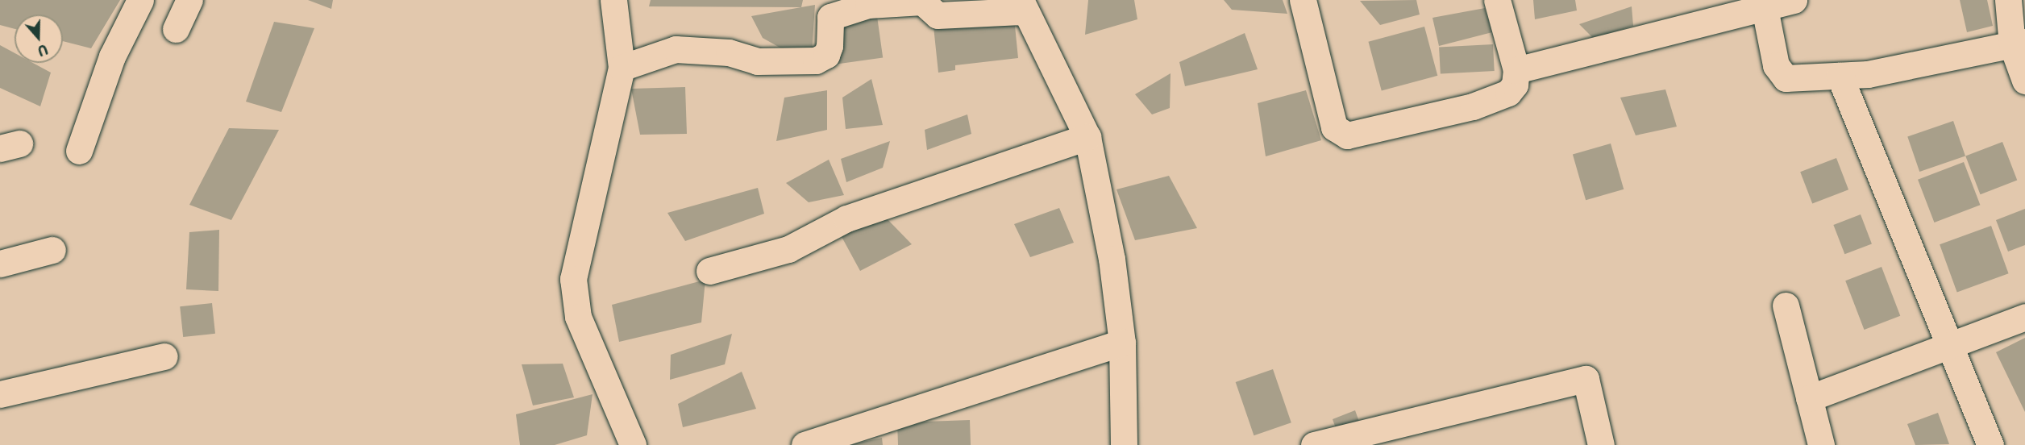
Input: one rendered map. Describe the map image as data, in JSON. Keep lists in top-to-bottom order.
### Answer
{
  "north": "bottom"
}
